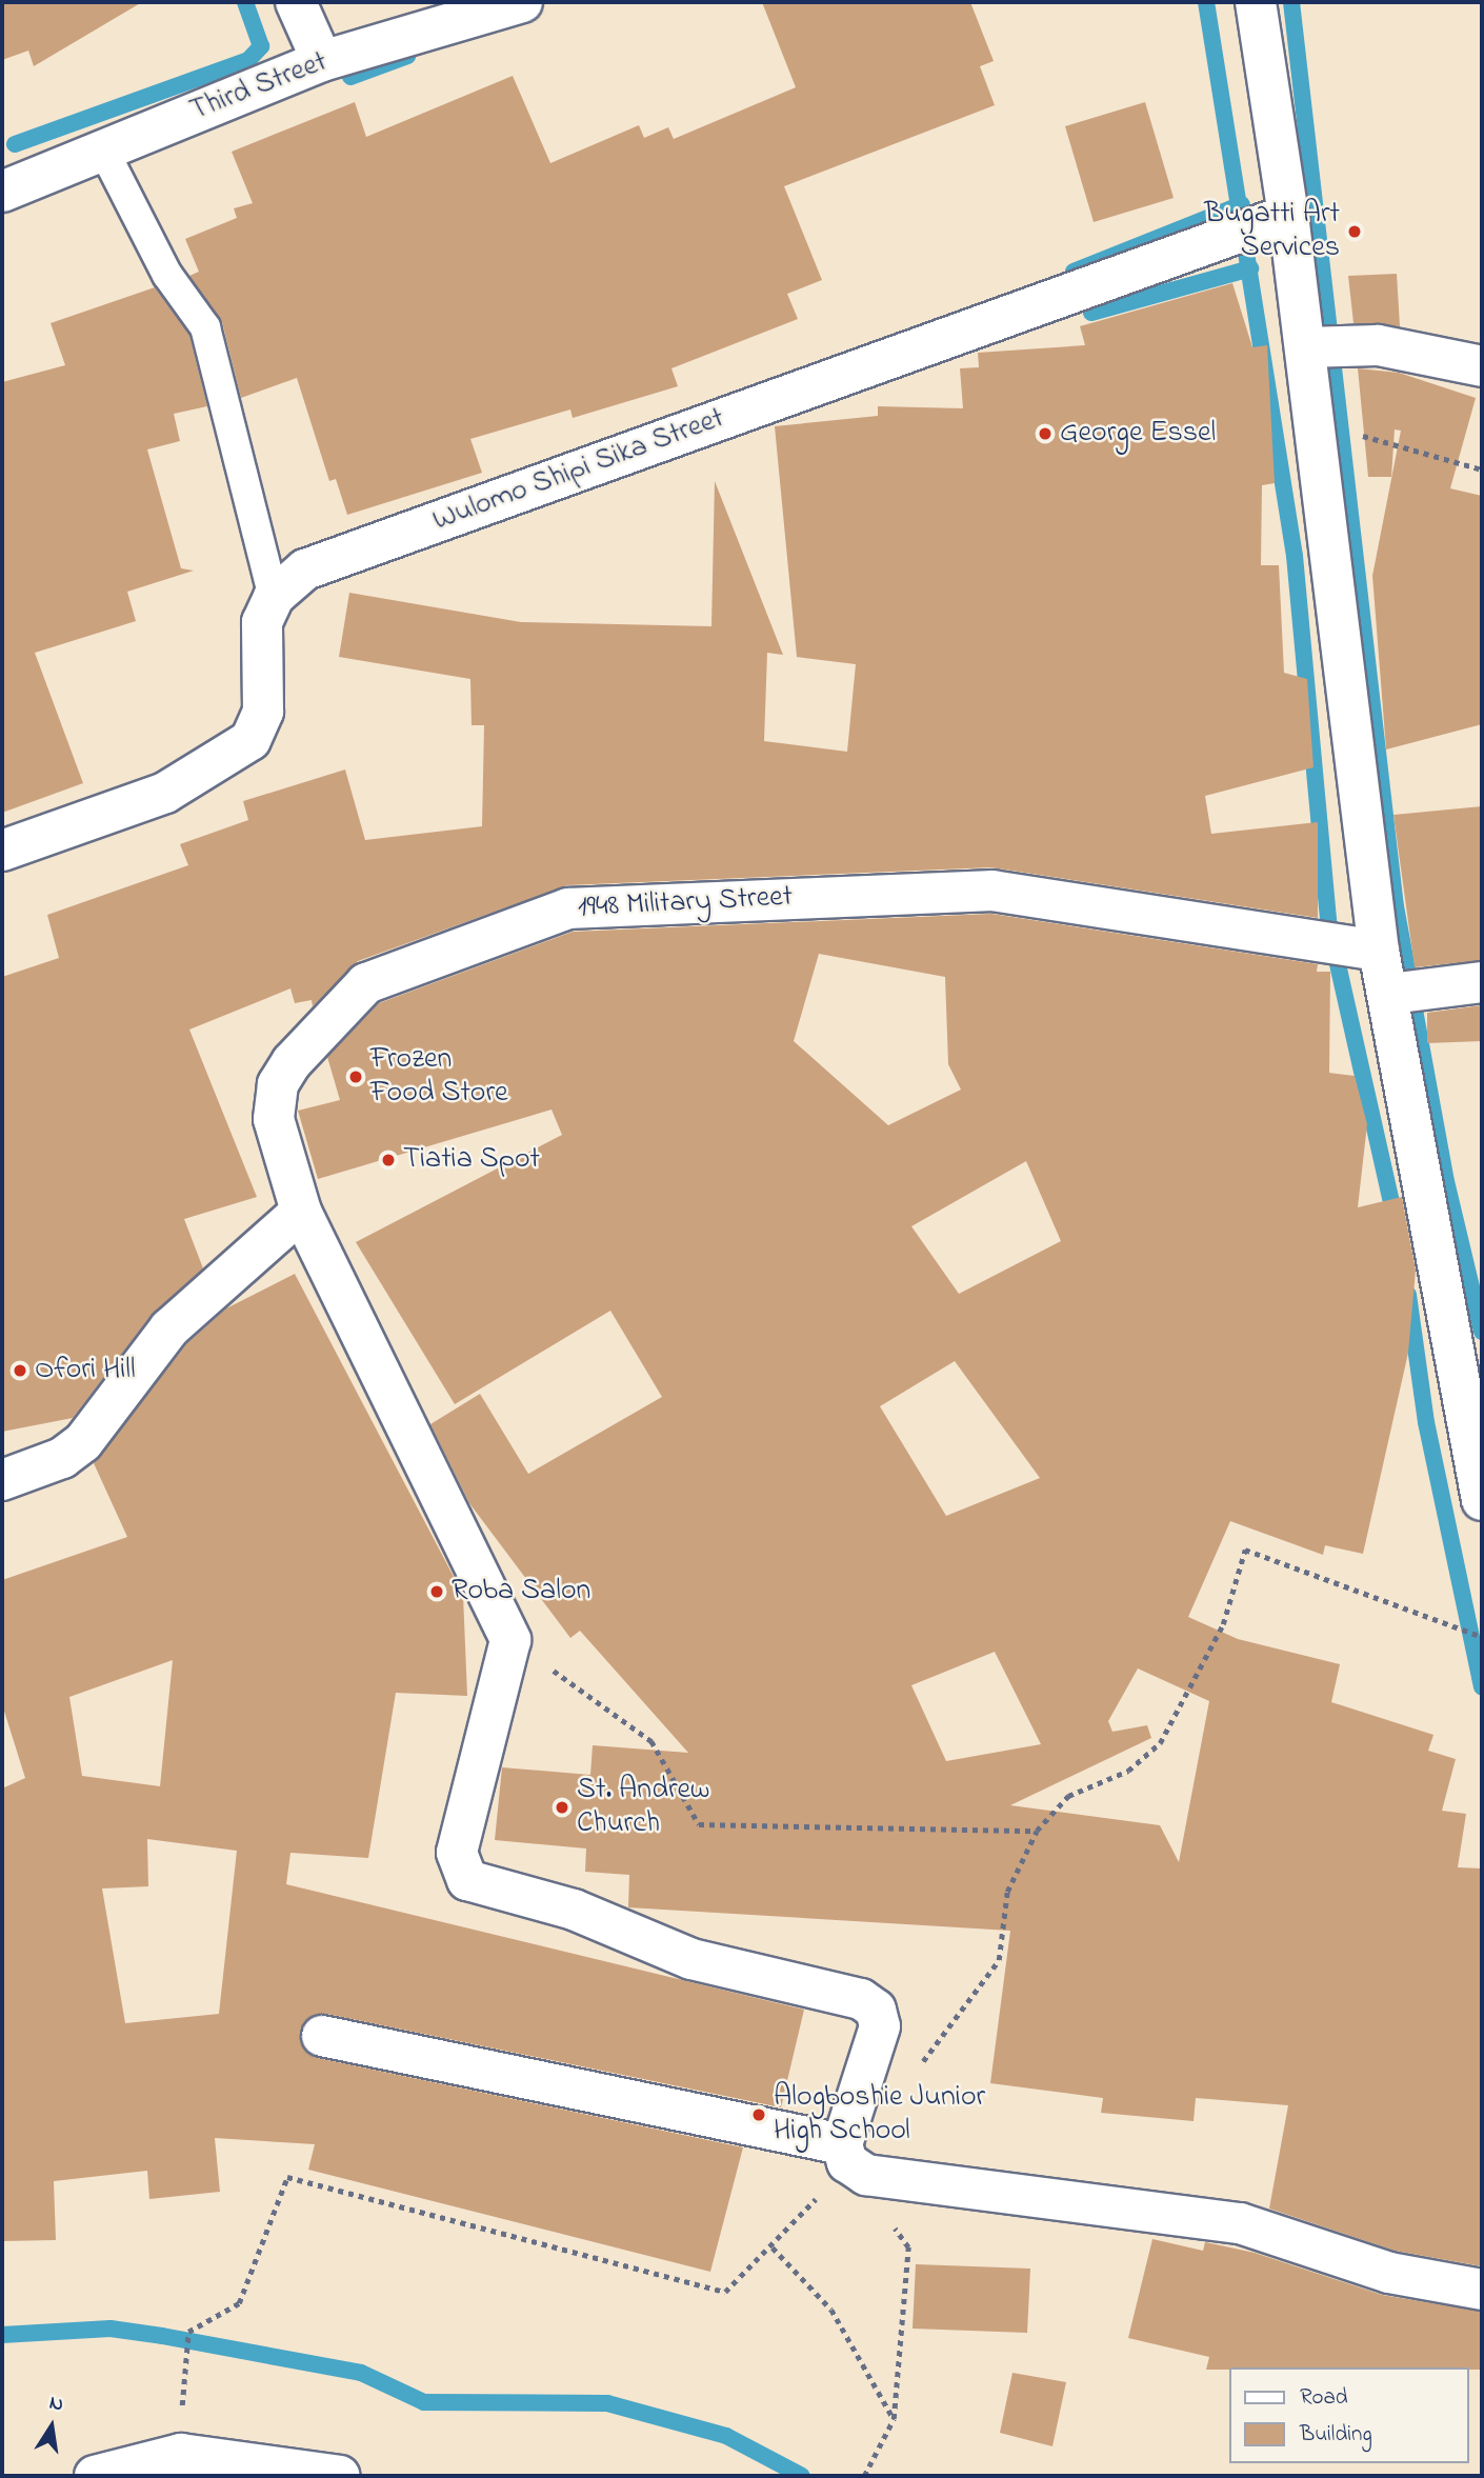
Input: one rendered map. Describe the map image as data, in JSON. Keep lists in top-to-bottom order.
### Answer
{
  "streets": {
    "street": ["Third Street", "Wulomo Shipi Sika Street", "1948 Military Street"]
  },
  "places": [
    "Bugatti Art Services",
    "George Essel",
    "Frozen Food Store",
    "Tiatia Spot",
    "Ofori Hill",
    "Roba Salon",
    "St. Andrew Church",
    "Alogboshie Junior High School"
  ],
  "legend": ["Road", "Building"],
  "north": "top"
}
